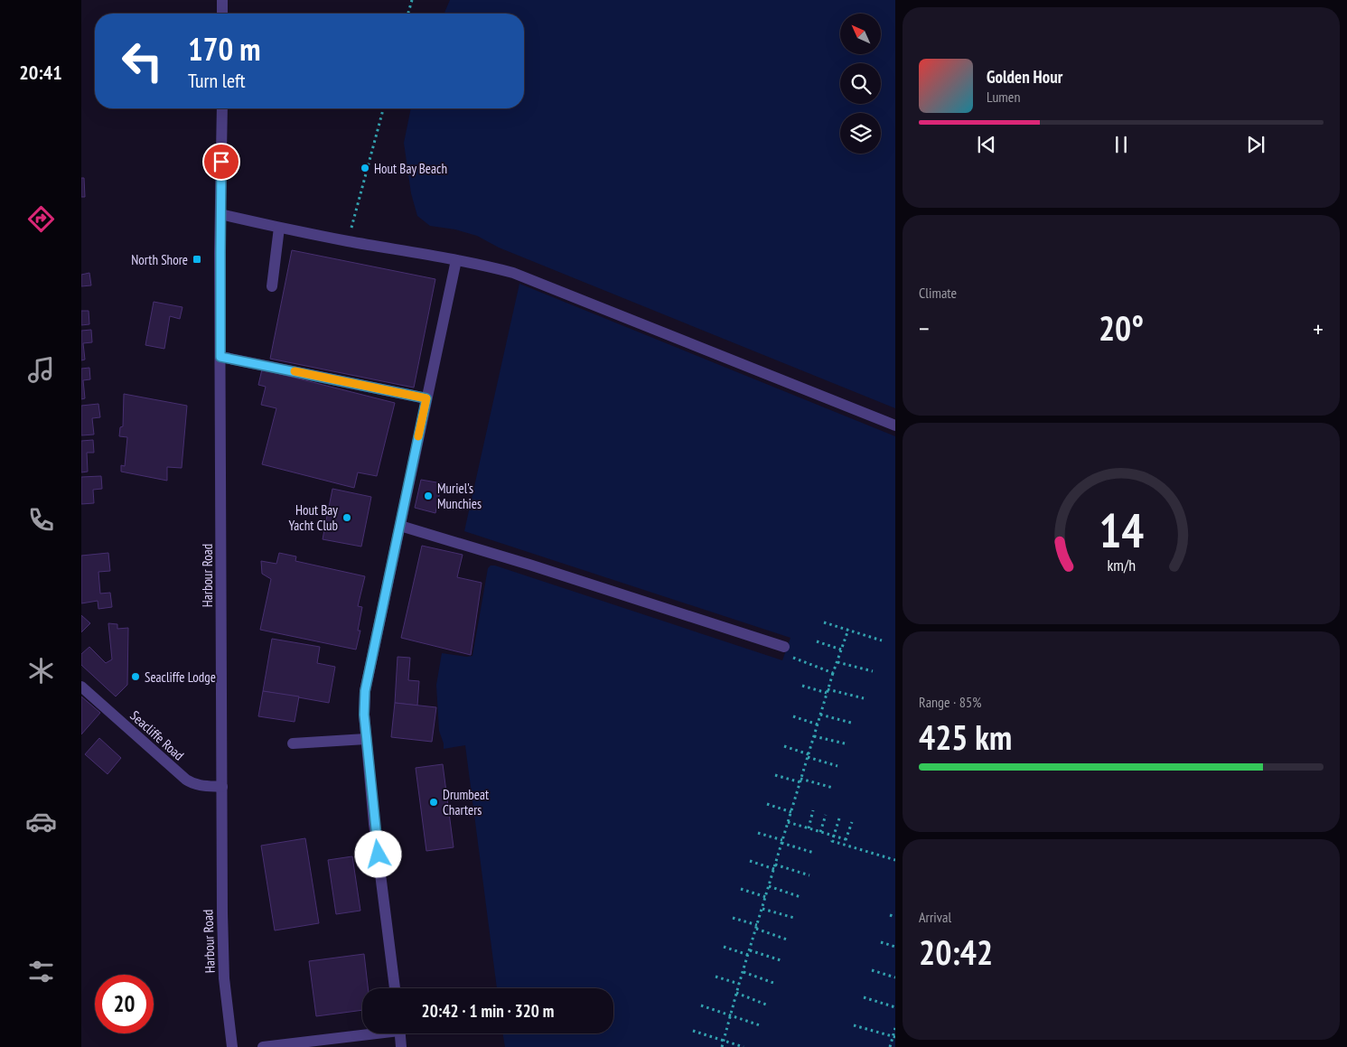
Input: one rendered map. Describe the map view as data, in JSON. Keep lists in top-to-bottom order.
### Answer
{
  "streets": {
    "street": ["Harbour Road", "Seacliffe Road"]
  },
  "crossings": [
    ["Harbour Road", "Seacliffe Road"]
  ],
  "places": {
    "other": [
      "Hout Bay Beach",
      "Muriel's Munchies",
      "Hout Bay Yacht Club",
      "Seacliffe Lodge",
      "Drumbeat Charters"
    ],
    "transit": ["North Shore"]
  },
  "north": "top left",
  "page": {
    "tabs": "20:41",
    "turn": ["170 m", "Turn left"],
    "song": ["Golden Hour", "Lumen"],
    "tile": [
      "Climate",
      ["Range · 85%", "425 km"],
      ["Arrival", "20:42"]
    ],
    "heat": ["−", "20°", "+"],
    "limit": "20",
    "trip": "20:42 · 1 min · 320 m",
    "gauge": ["14", "km/h"]
  }
}
